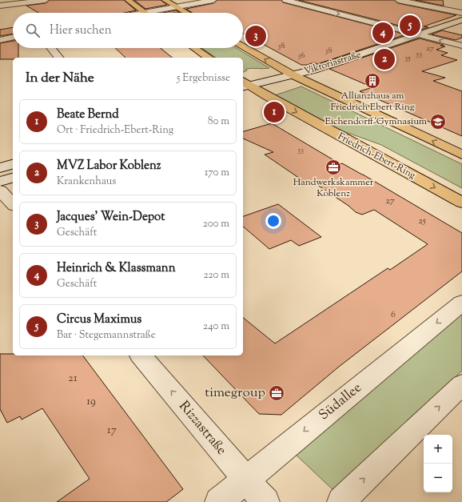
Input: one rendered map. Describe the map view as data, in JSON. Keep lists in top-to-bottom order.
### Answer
{
  "streets": {
    "main road": ["Friedrich-Ebert-Ring"],
    "street": ["Viktoriastraße", "Südallee", "Rizzastraße"]
  },
  "crossings": [
    ["Südallee", "Rizzastraße"]
  ],
  "one_way": ["Rizzastraße"],
  "places": {
    "building": ["Allianzhaus am Friedrich Ebert Ring"],
    "school or university": ["Eichendorff-Gymnasium"],
    "office": ["Handwerkskammer Koblenz", "timegroup"]
  },
  "house_numbers": [
    "38",
    "27",
    "38",
    "33",
    "36",
    "35",
    "33",
    "27",
    "25",
    "6",
    "21",
    "19",
    "17"
  ],
  "page": {
    "search": "Hier suchen",
    "pins": [
      "5",
      "4",
      "3",
      "2",
      "1"
    ],
    "heading": ["In der Nähe", "5 Ergebnisse"],
    "list": [
      {
        "mark": "1",
        "name": "Beate Bernd",
        "note": "Ort · Friedrich-Ebert-Ring",
        "value": "80 m"
      },
      {
        "mark": "2",
        "name": "MVZ Labor Koblenz",
        "note": "Krankenhaus",
        "value": "170 m"
      },
      {
        "mark": "3",
        "name": "Jacques' Wein-Depot",
        "note": "Geschäft",
        "value": "200 m"
      },
      {
        "mark": "4",
        "name": "Heinrich & Klassmann",
        "note": "Geschäft",
        "value": "220 m"
      },
      {
        "mark": "5",
        "name": "Circus Maximus",
        "note": "Bar · Stegemannstraße",
        "value": "240 m"
      }
    ],
    "map_buttons": ["+", "−"]
  }
}
